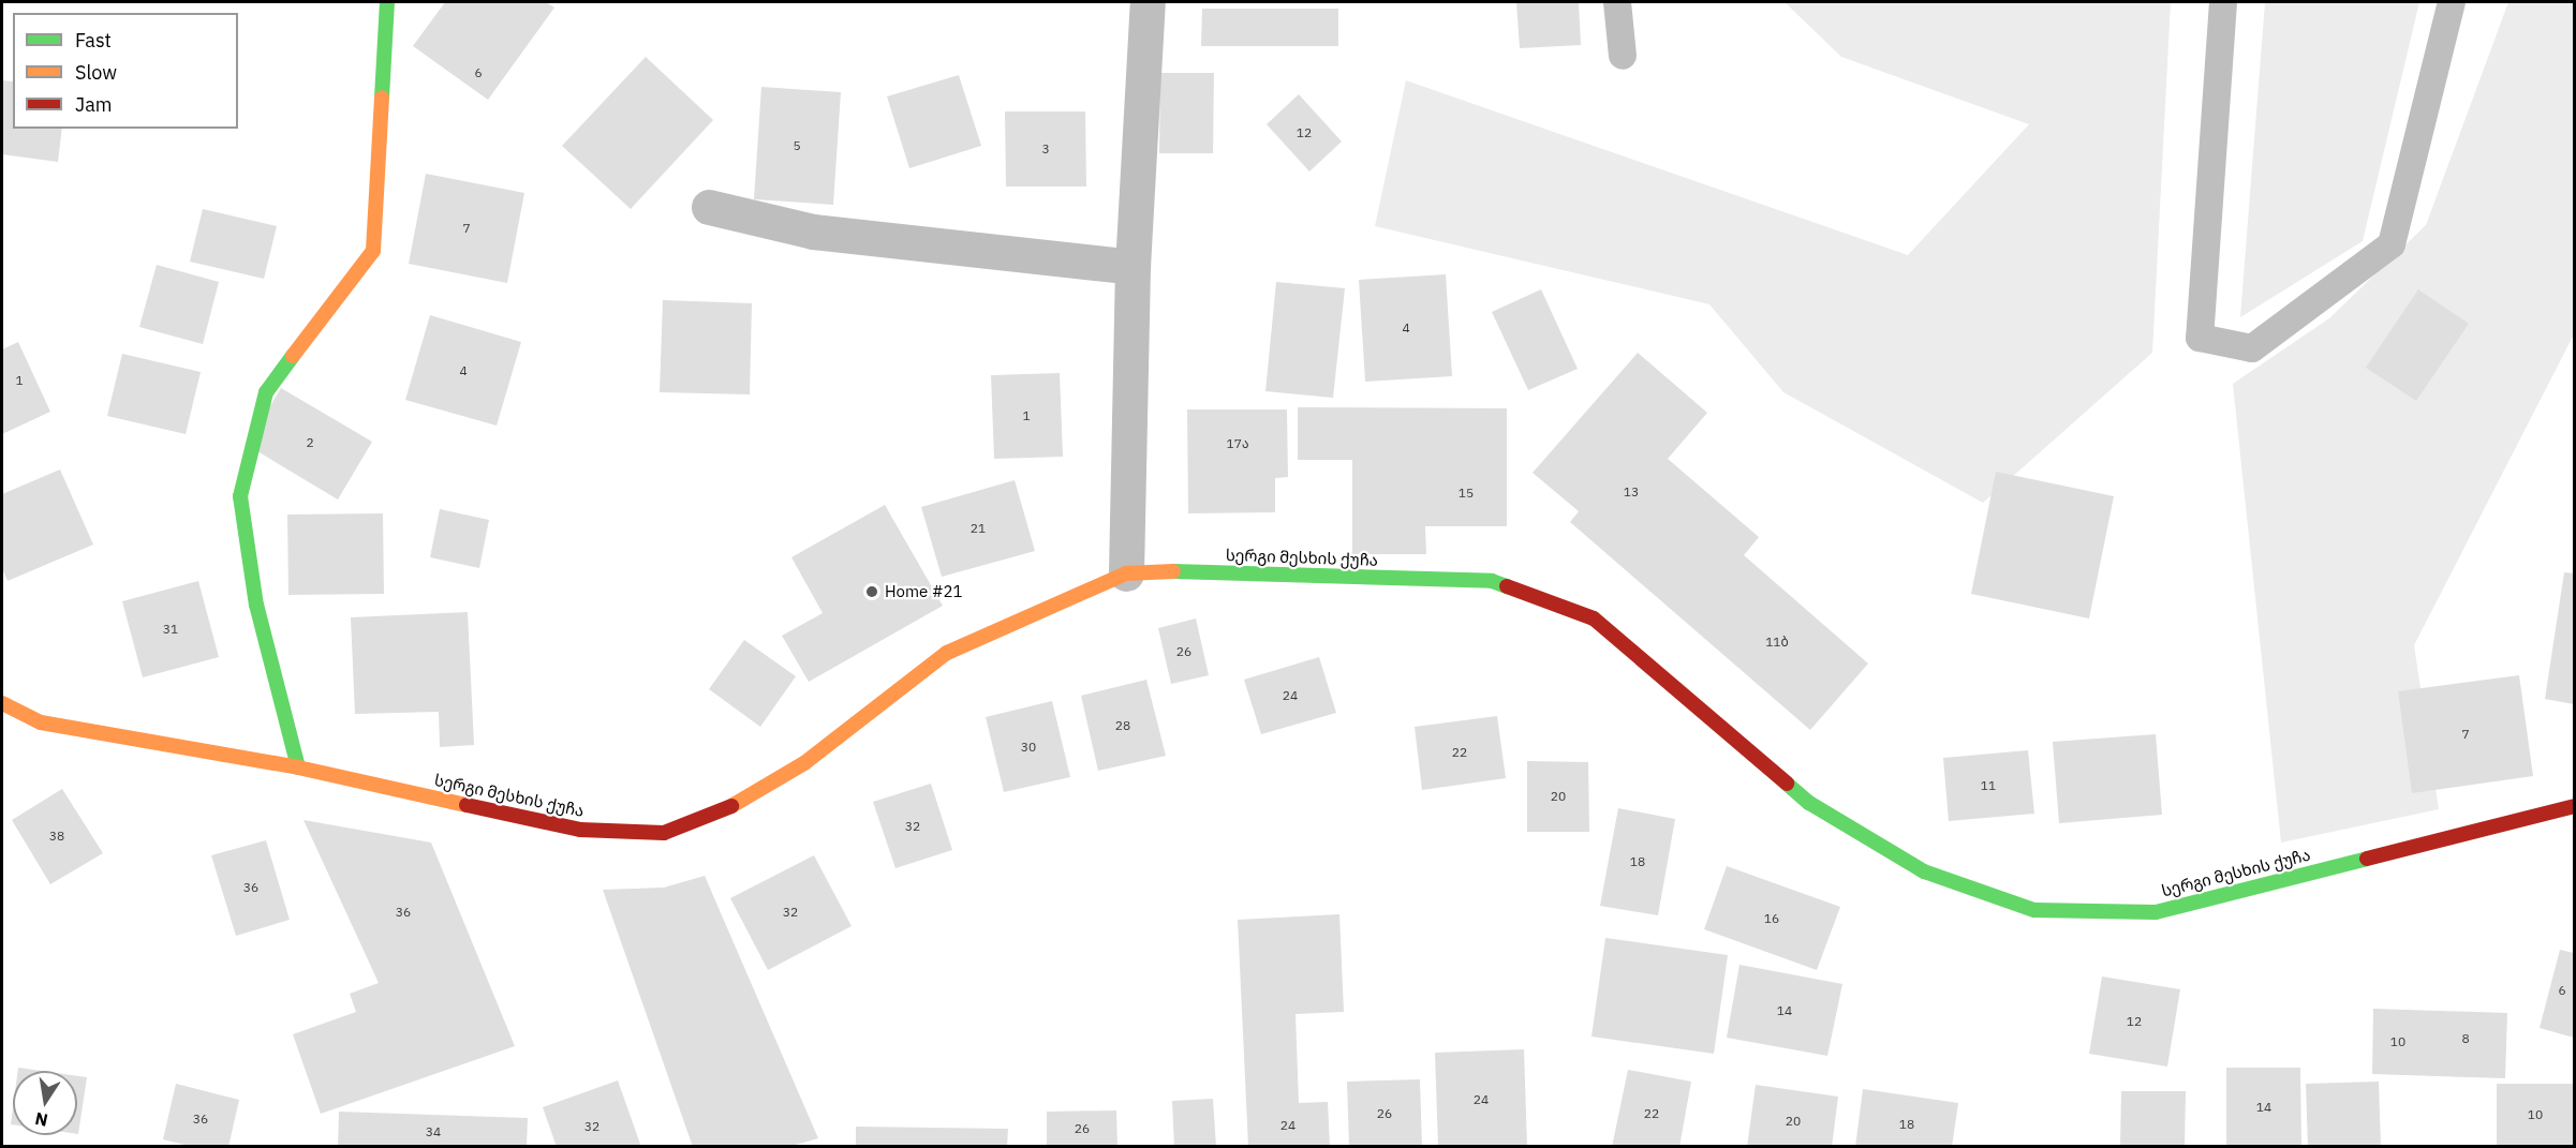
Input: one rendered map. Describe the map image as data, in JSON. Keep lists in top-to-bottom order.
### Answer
{
  "streets": {
    "street": ["სერგი მესხის ქუჩა"]
  },
  "places": ["Home #21"],
  "house_numbers": [
    "6",
    "12",
    "5",
    "3",
    "7",
    "4",
    "4",
    "1",
    "1",
    "2",
    "17ა",
    "13",
    "15",
    "21",
    "31",
    "11ბ",
    "26",
    "24",
    "28",
    "7",
    "30",
    "22",
    "11",
    "20",
    "32",
    "38",
    "18",
    "36",
    "36",
    "32",
    "16",
    "6",
    "14",
    "12",
    "8",
    "10",
    "24",
    "14",
    "26",
    "22",
    "10",
    "36",
    "20",
    "18",
    "24",
    "32",
    "26",
    "34"
  ],
  "legend": ["Fast", "Slow", "Jam"],
  "north": "bottom"
}
